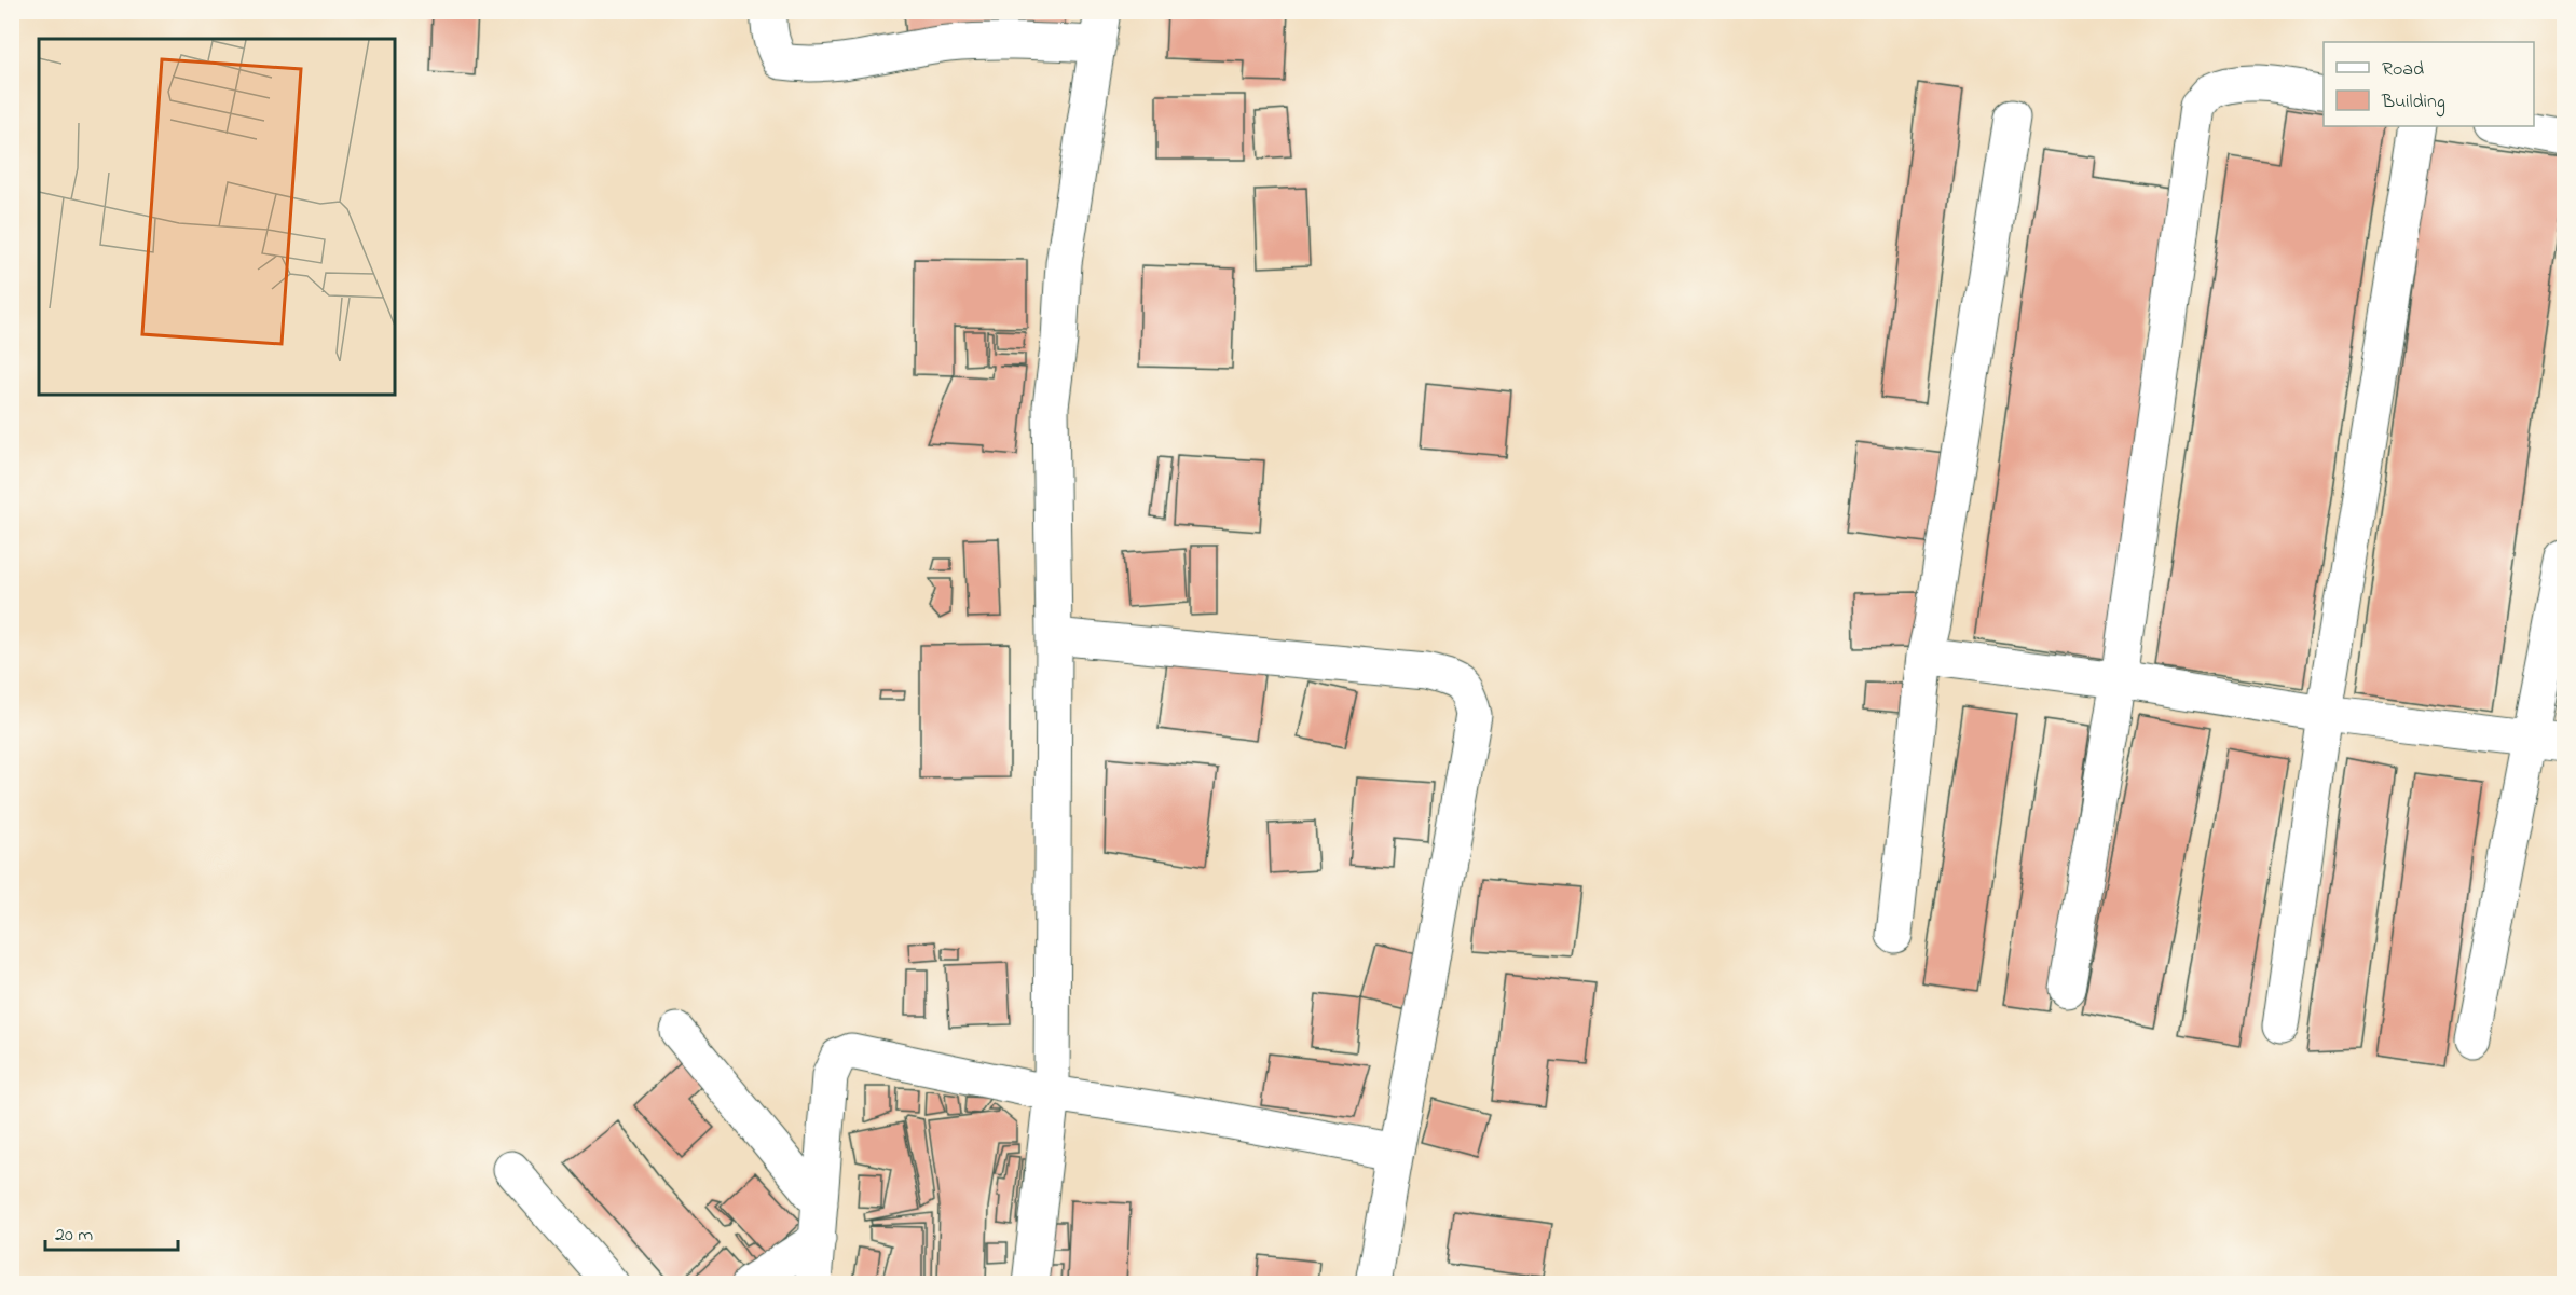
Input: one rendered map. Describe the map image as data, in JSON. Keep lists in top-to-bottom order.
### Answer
{
  "legend": ["Road", "Building"],
  "scale_bar": "20 m"
}
